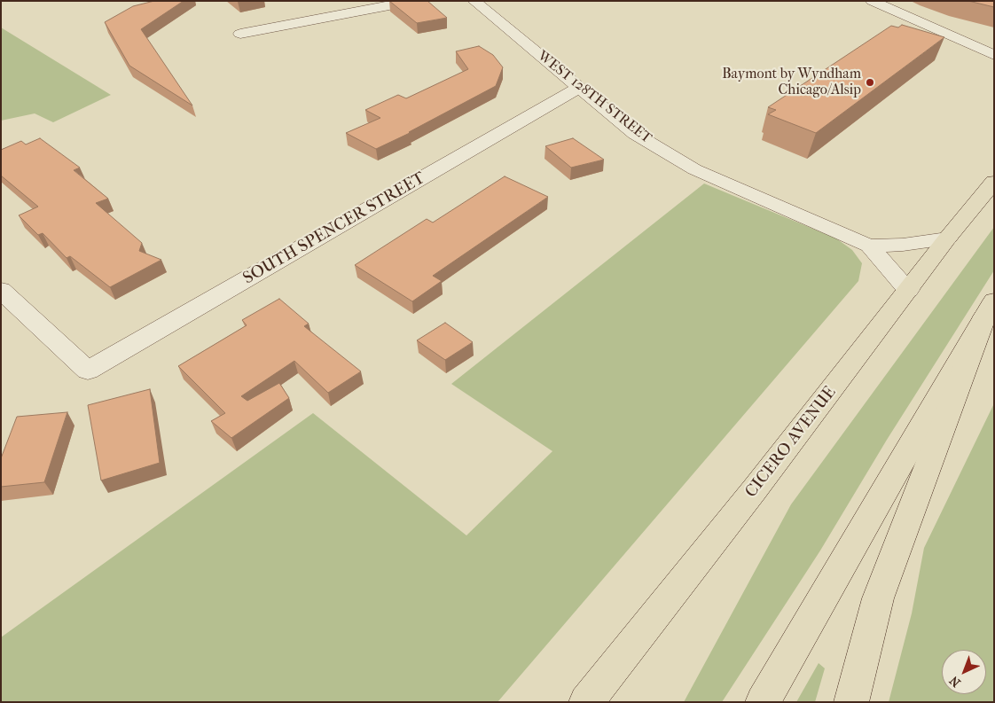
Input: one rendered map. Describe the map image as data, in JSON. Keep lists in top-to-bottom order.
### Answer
{
  "streets": {
    "main road": ["CICERO AVENUE"],
    "street": ["WEST 128TH STREET", "SOUTH SPENCER STREET"]
  },
  "crossings": [
    ["WEST 128TH STREET", "SOUTH SPENCER STREET"],
    ["WEST 128TH STREET", "CICERO AVENUE"]
  ],
  "places": ["Baymont by Wyndham Chicago/Alsip"],
  "north": "bottom left"
}
